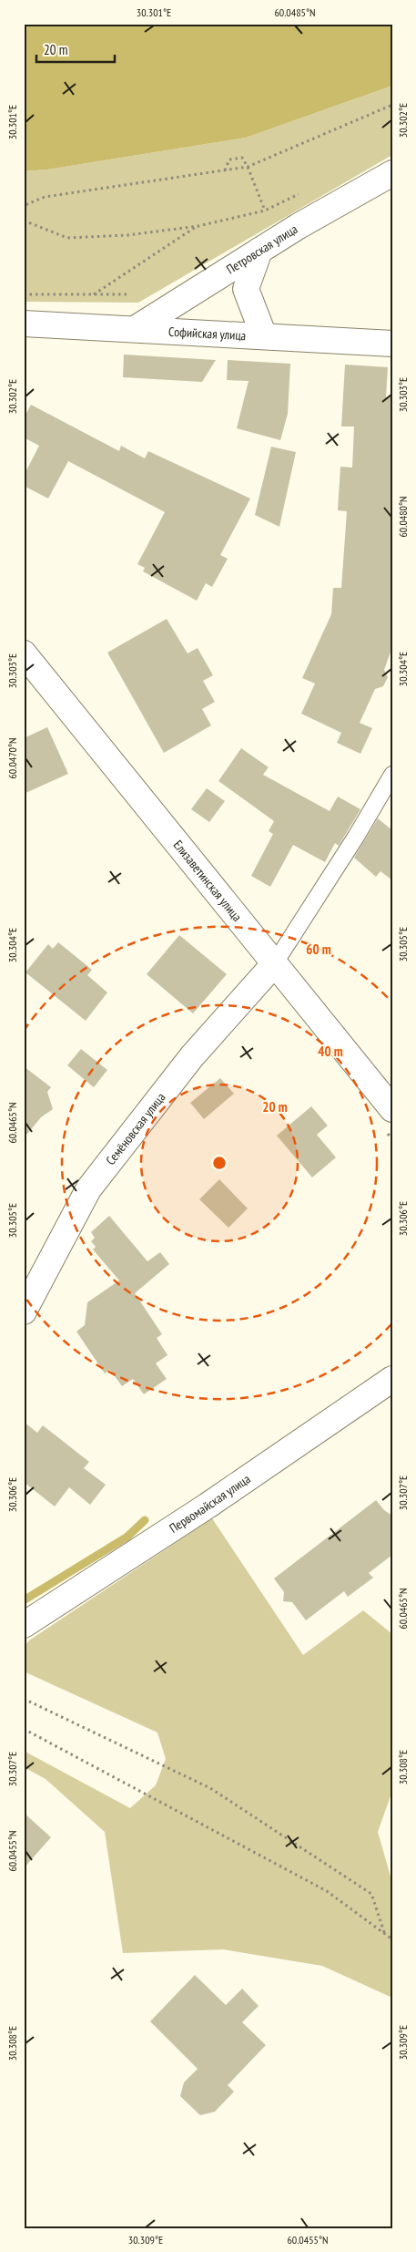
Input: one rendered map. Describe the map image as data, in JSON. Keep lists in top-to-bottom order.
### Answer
{
  "streets": {
    "street": [
      "Петровская улица",
      "Софийская улица",
      "Елизаветинская улица",
      "Семёновская улица",
      "Первомайская улица"
    ]
  },
  "crossings": [
    ["Петровская улица", "Софийская улица"],
    ["Елизаветинская улица", "Семёновская улица"]
  ],
  "scale_bar": "20 m",
  "coordinates": [
    "30.301°E",
    "60.0485°N",
    "30.302°E",
    "30.303°E",
    "60.0480°N",
    "30.304°E",
    "60.0470°N",
    "30.305°E",
    "60.0465°N",
    "30.306°E",
    "30.307°E",
    "30.308°E",
    "60.0455°N",
    "30.309°E"
  ],
  "rings": ["60 m", "40 m", "20 m"]
}
